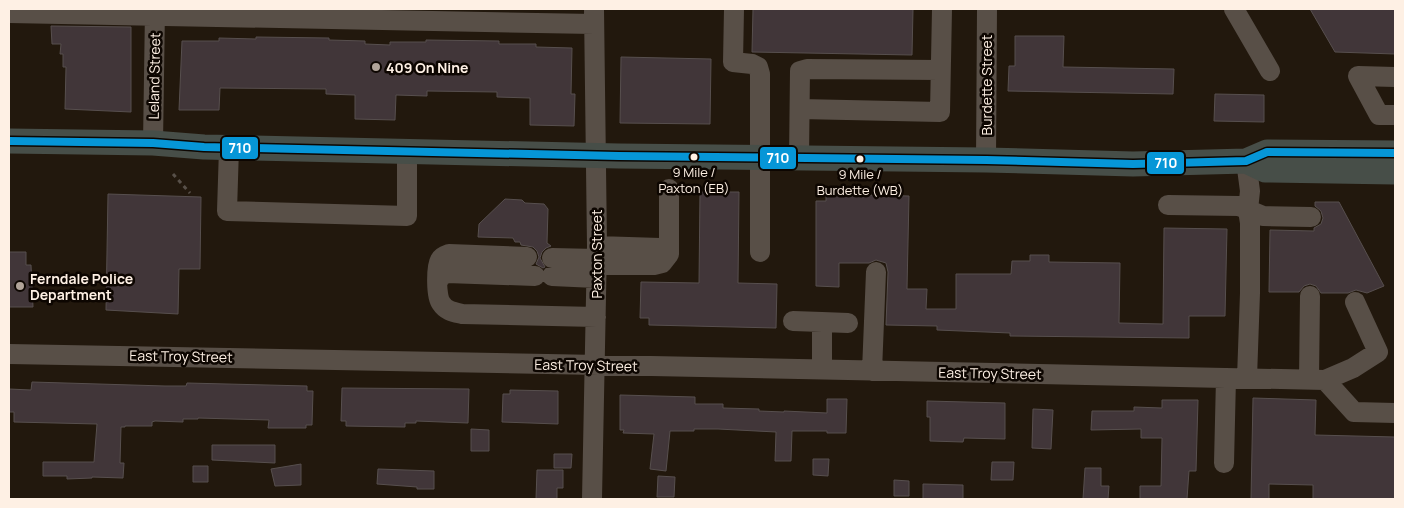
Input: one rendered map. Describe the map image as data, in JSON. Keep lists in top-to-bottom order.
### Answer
{
  "streets": {
    "street": [
      "Leland Street",
      "Burdette Street",
      "Paxton Street",
      "East Troy Street"
    ]
  },
  "crossings": [
    ["Paxton Street", "East Troy Street"]
  ],
  "places": [
    "409 On Nine",
    "9 Mile / Paxton (EB)",
    "9 Mile / Burdette (WB)",
    "Ferndale Police Department"
  ],
  "lines": ["transit line 710"]
}
